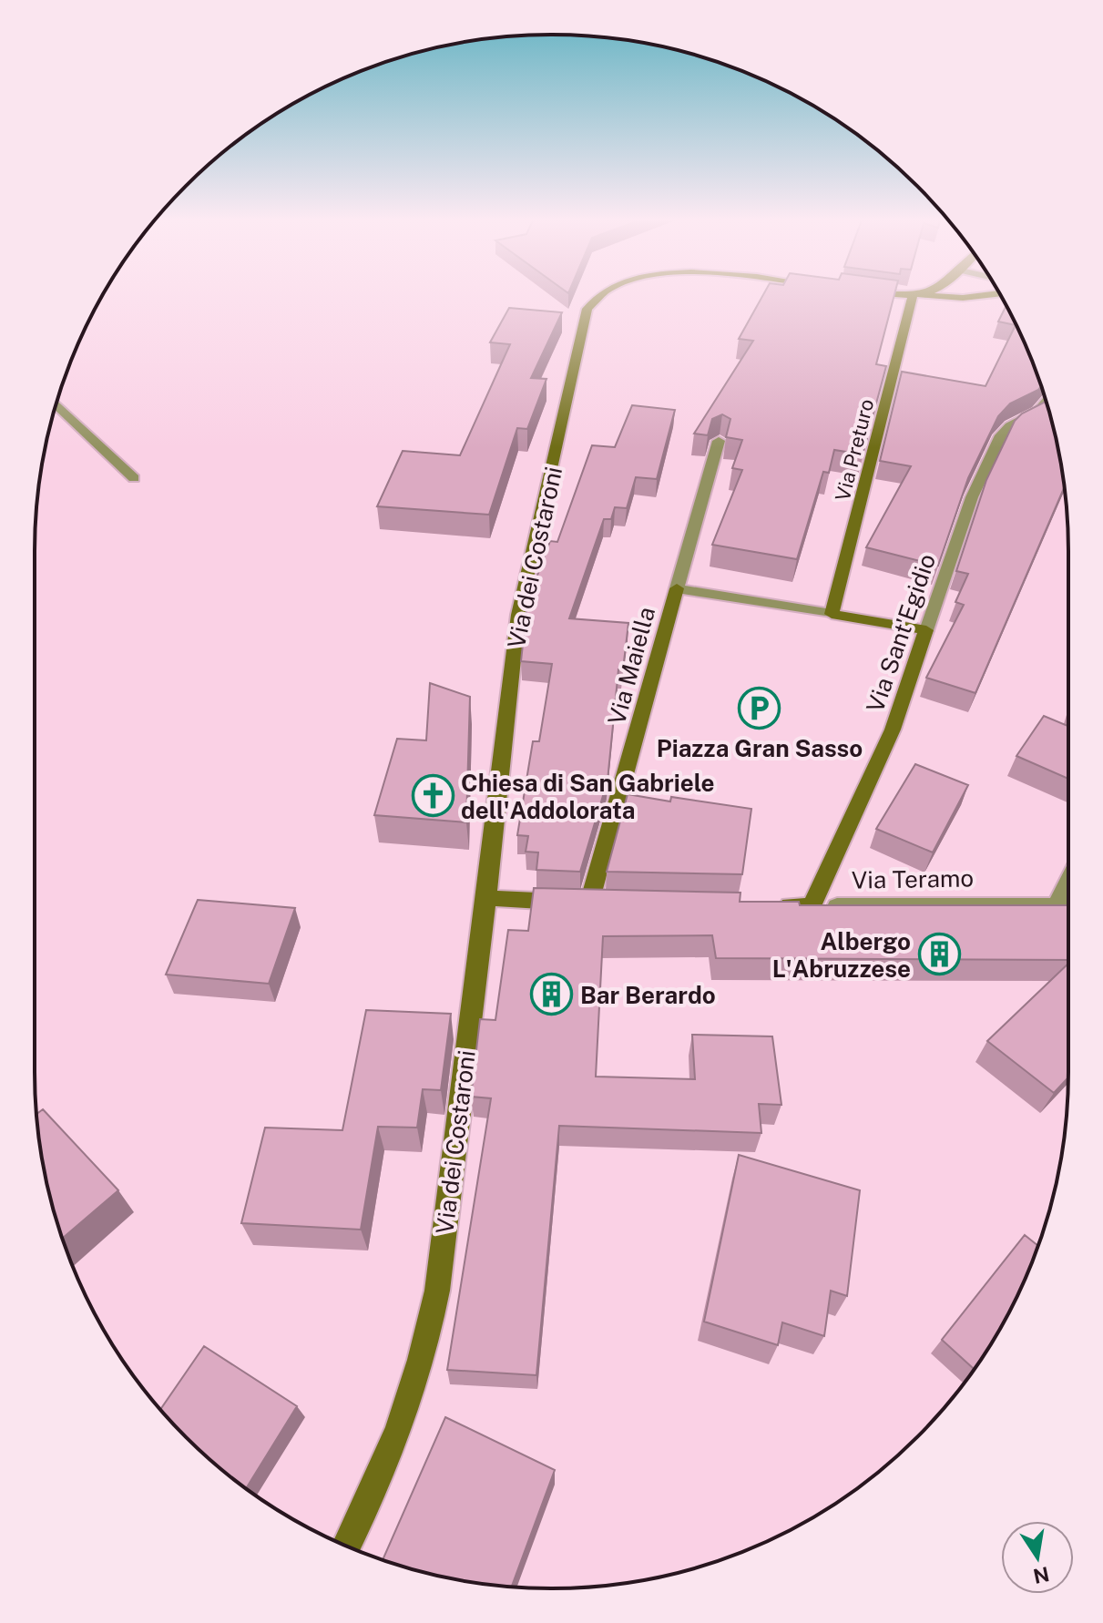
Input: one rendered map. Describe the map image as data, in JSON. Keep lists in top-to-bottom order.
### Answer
{
  "streets": {
    "street": [
      "Via Preturo",
      "Via dei Costaroni",
      "Via Sant'Egidio",
      "Via Maiella",
      "Via Teramo"
    ]
  },
  "crossings": [
    ["Via dei Costaroni", "Via Maiella"],
    ["Via Sant'Egidio", "Via Teramo"]
  ],
  "places": {
    "parking": ["Piazza Gran Sasso"],
    "church": ["Chiesa di San Gabriele dell'Addolorata"],
    "building": ["Albergo L'Abruzzese", "Bar Berardo"]
  },
  "north": "bottom"
}
